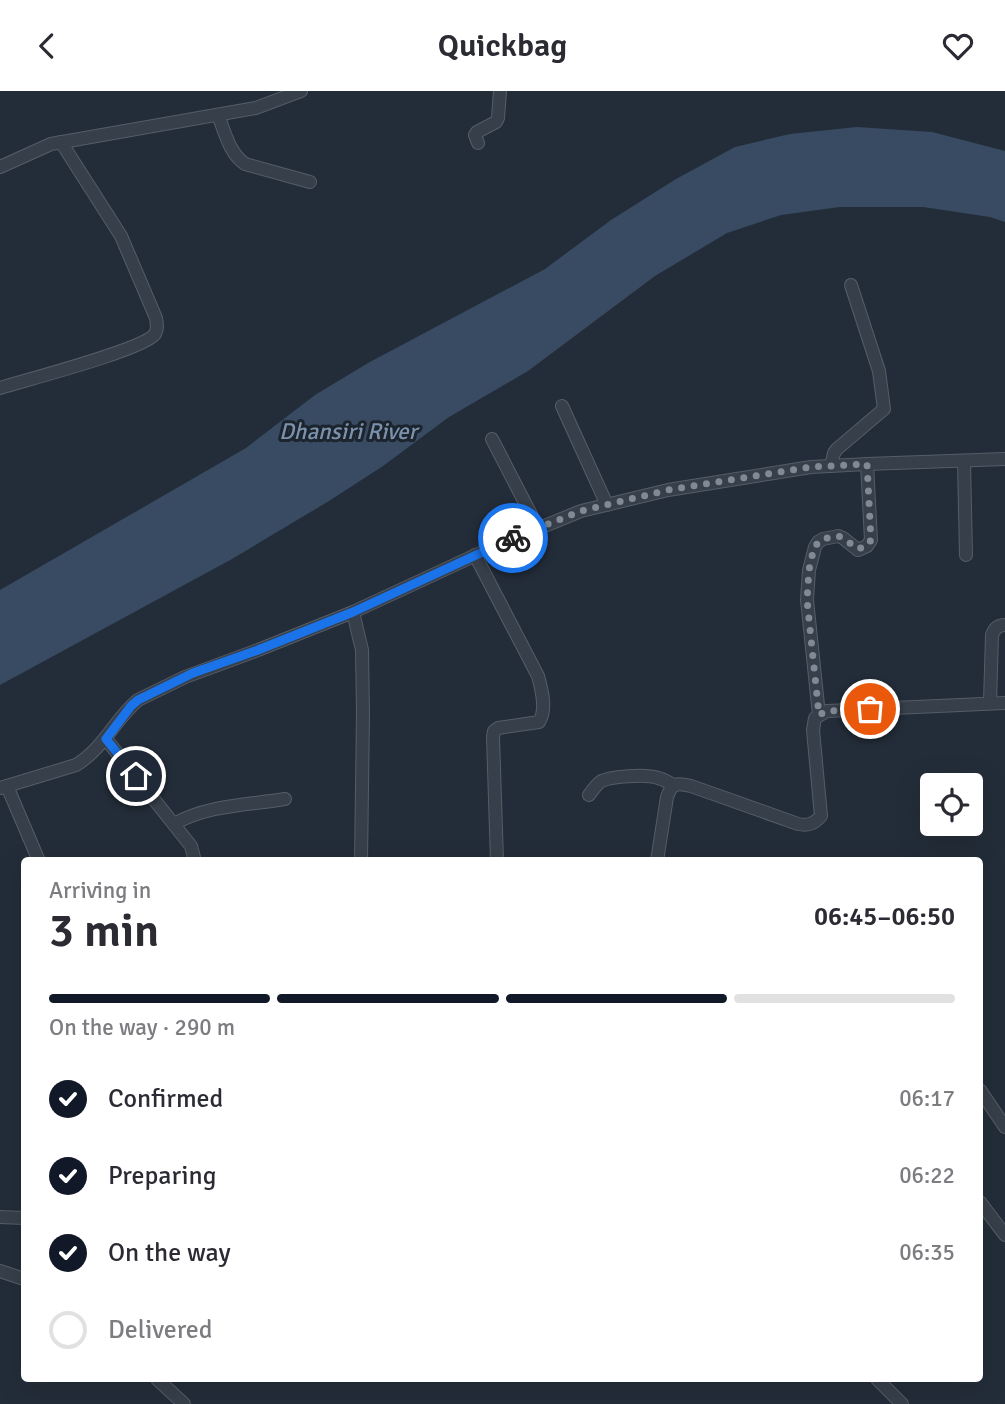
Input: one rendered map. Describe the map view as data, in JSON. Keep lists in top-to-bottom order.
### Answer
{
  "water": ["Dhansiri River"],
  "page": {
    "header": "Quickbag",
    "heading": ["3 min", "Arriving in", "06:45–06:50"],
    "bar": "On the way · 290 m",
    "list": [
      ["Confirmed", "06:17"],
      ["Preparing", "06:22"],
      ["On the way", "06:35"],
      "Delivered"
    ]
  }
}
